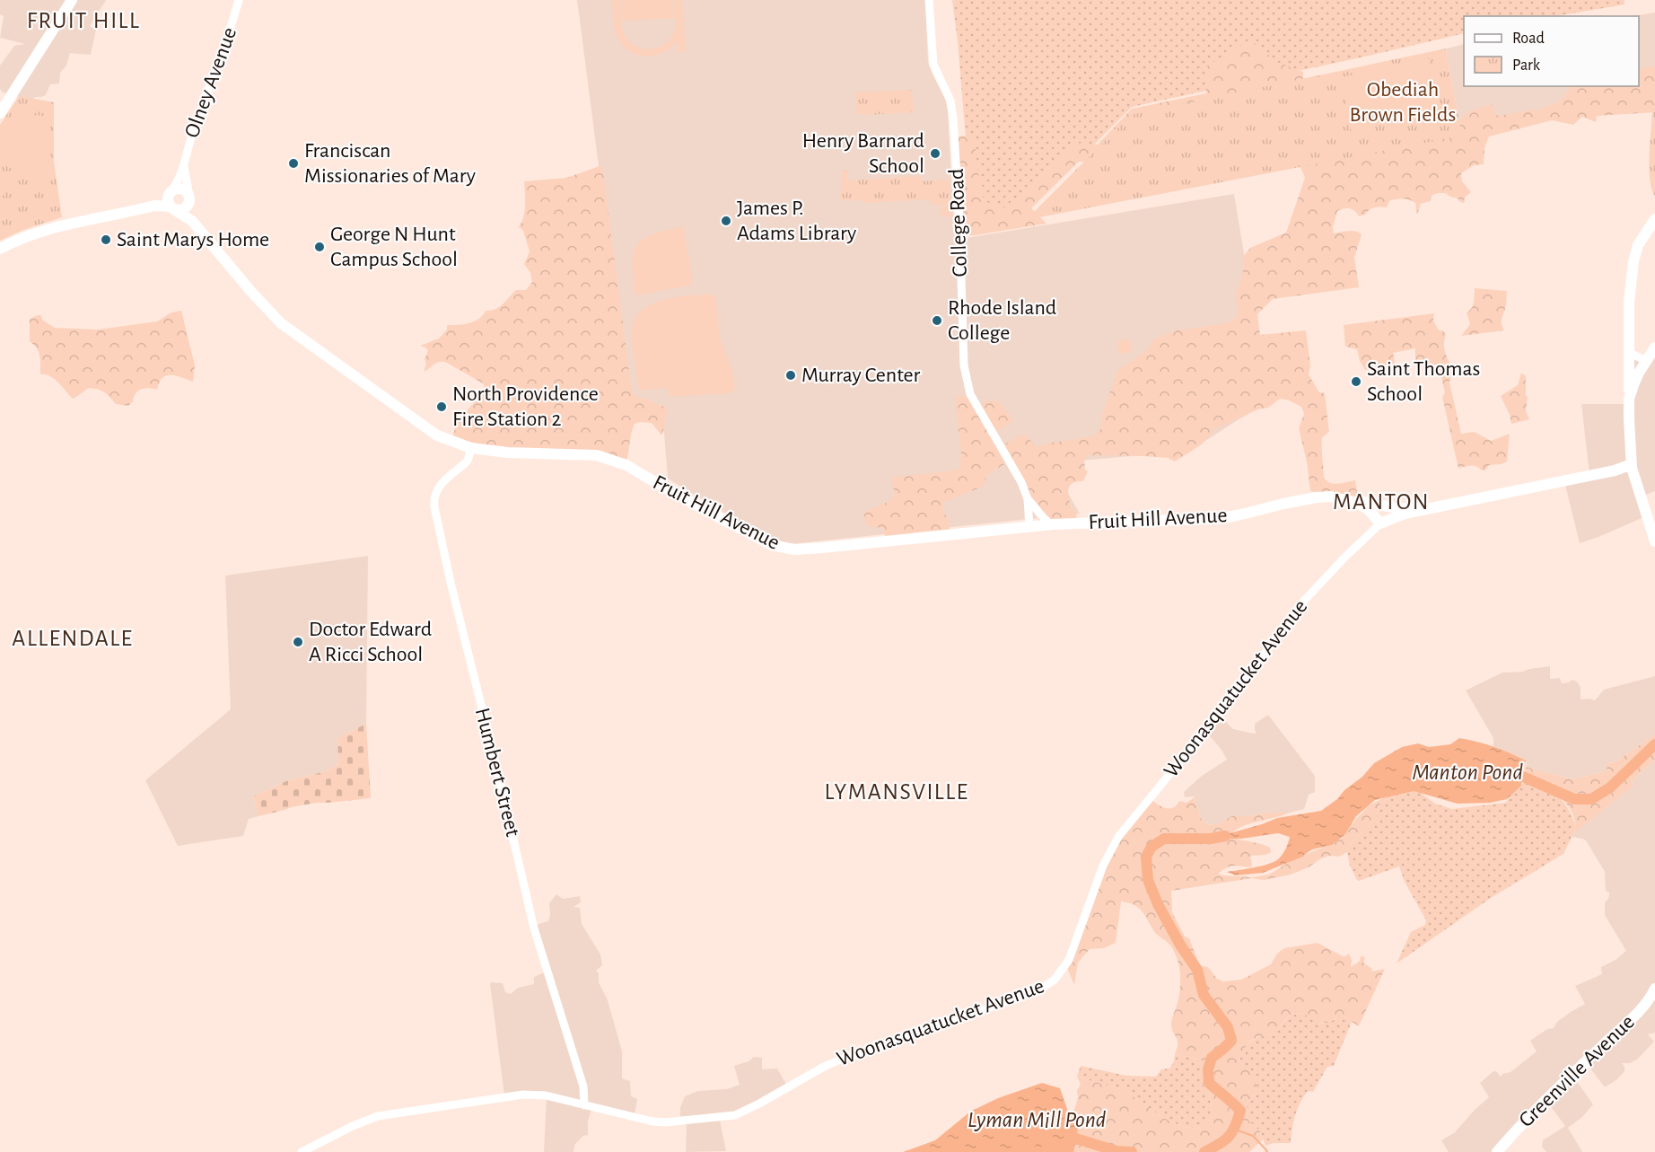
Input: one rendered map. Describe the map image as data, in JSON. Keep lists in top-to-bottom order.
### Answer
{
  "streets": {
    "main road": ["Fruit Hill Avenue", "Woonasquatucket Avenue", "Greenville Avenue"],
    "street": ["Olney Avenue", "College Road", "Humbert Street"]
  },
  "crossings": [
    ["Olney Avenue", "Fruit Hill Avenue"],
    ["College Road", "Fruit Hill Avenue"],
    ["Fruit Hill Avenue", "Woonasquatucket Avenue"],
    ["Fruit Hill Avenue", "Humbert Street"],
    ["Woonasquatucket Avenue", "Humbert Street"]
  ],
  "districts": [
    "FRUIT HILL",
    "MANTON",
    "ALLENDALE",
    "LYMANSVILLE"
  ],
  "water": ["Manton Pond", "Lyman Mill Pond"],
  "parks": ["Obediah Brown Fields"],
  "places": [
    "Henry Barnard School",
    "Franciscan Missionaries of Mary",
    "James P. Adams Library",
    "Saint Marys Home",
    "George N Hunt Campus School",
    "Rhode Island College",
    "Murray Center",
    "Saint Thomas School",
    "North Providence Fire Station 2",
    "Doctor Edward A Ricci School"
  ],
  "legend": ["Road", "Park"]
}
